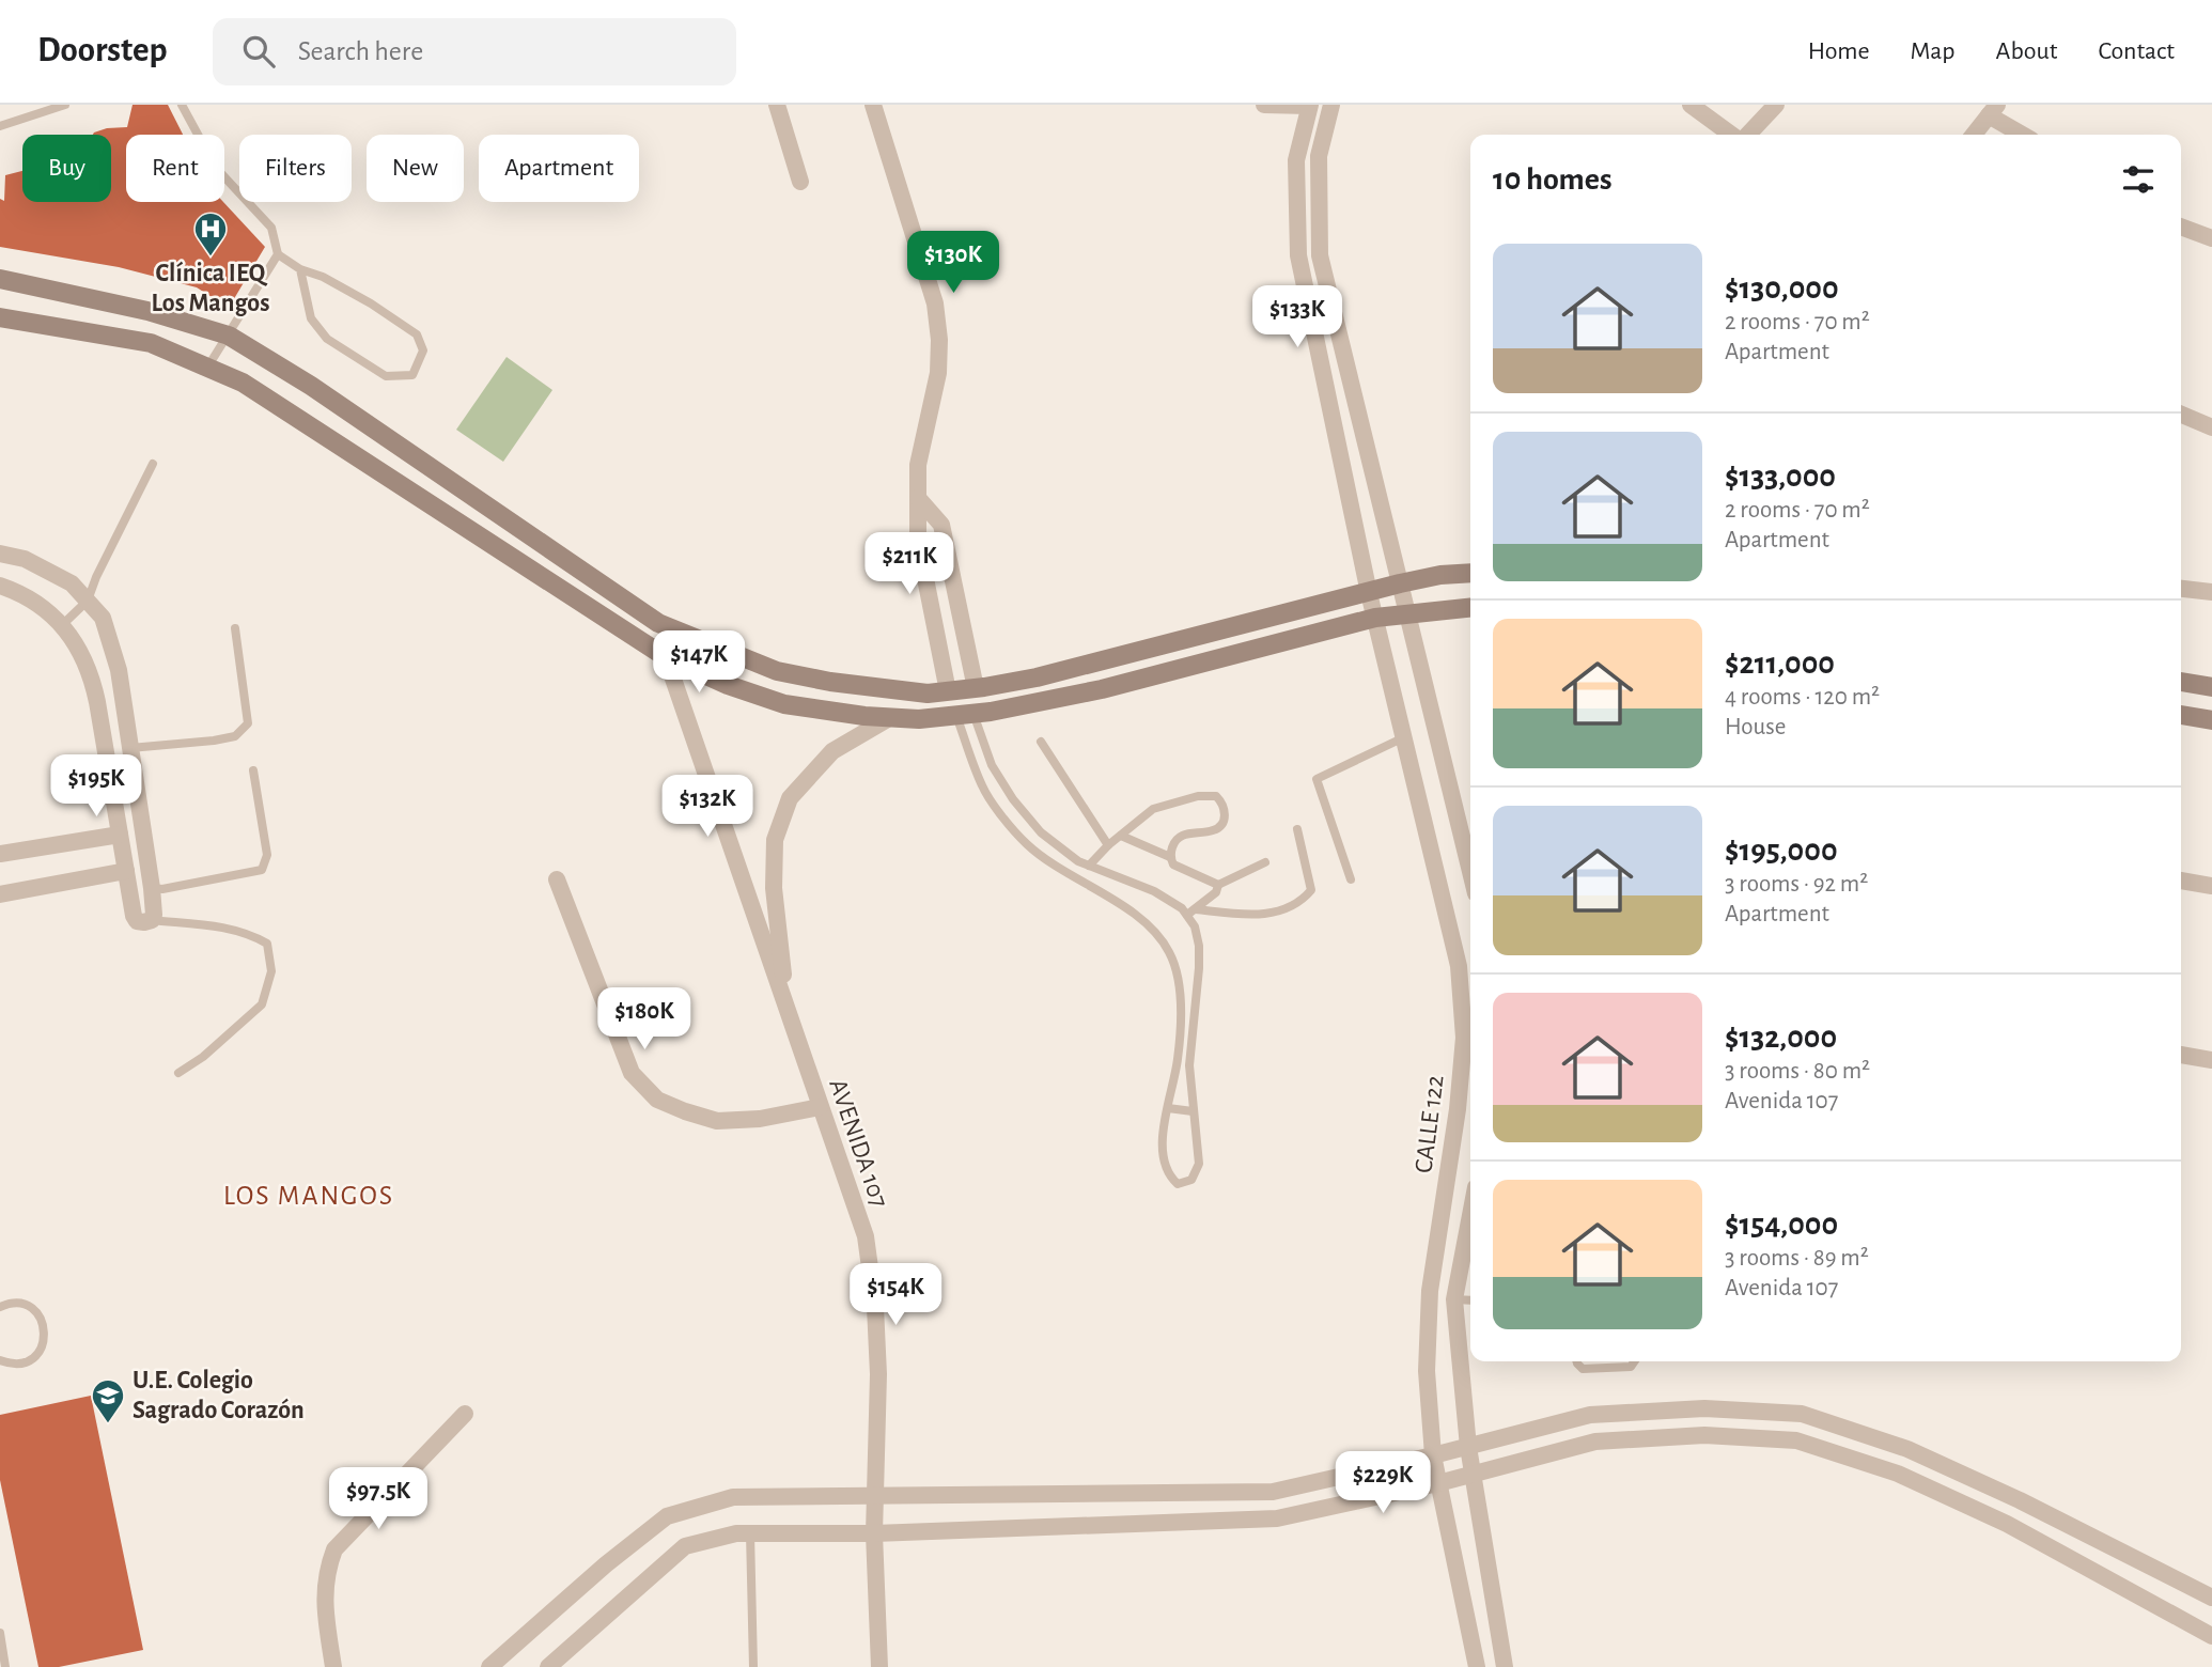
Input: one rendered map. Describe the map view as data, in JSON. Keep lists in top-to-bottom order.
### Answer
{
  "streets": {
    "street": ["CALLE 122", "AVENIDA 107"]
  },
  "districts": ["LOS MANGOS"],
  "places": {
    "hospital": ["Clínica IEQ Los Mangos"],
    "school or university": ["U.E. Colegio Sagrado Corazón"]
  },
  "page": {
    "header": "Doorstep",
    "search": "Search here",
    "nav": [
      "Home",
      "Map",
      "About",
      "Contact"
    ],
    "chip": [
      "Buy",
      "Rent",
      "Filters",
      "New",
      "Apartment"
    ],
    "heading": "10 homes",
    "list": [
      {
        "name": "$130,000",
        "note": "2 rooms · 70 m² · Apartment"
      },
      {
        "name": "$133,000",
        "note": "2 rooms · 70 m² · Apartment"
      },
      {
        "name": "$211,000",
        "note": "4 rooms · 120 m² · House"
      },
      {
        "name": "$195,000",
        "note": "3 rooms · 92 m² · Apartment"
      },
      {
        "name": "$132,000",
        "note": "3 rooms · 80 m² · Avenida 107"
      },
      {
        "name": "$154,000",
        "note": "3 rooms · 89 m² · Avenida 107"
      }
    ],
    "price": [
      "$130K",
      "$133K",
      "$211K",
      "$147K",
      "$195K",
      "$132K",
      "$180K",
      "$154K",
      "$229K",
      "$97.5K"
    ]
  }
}
